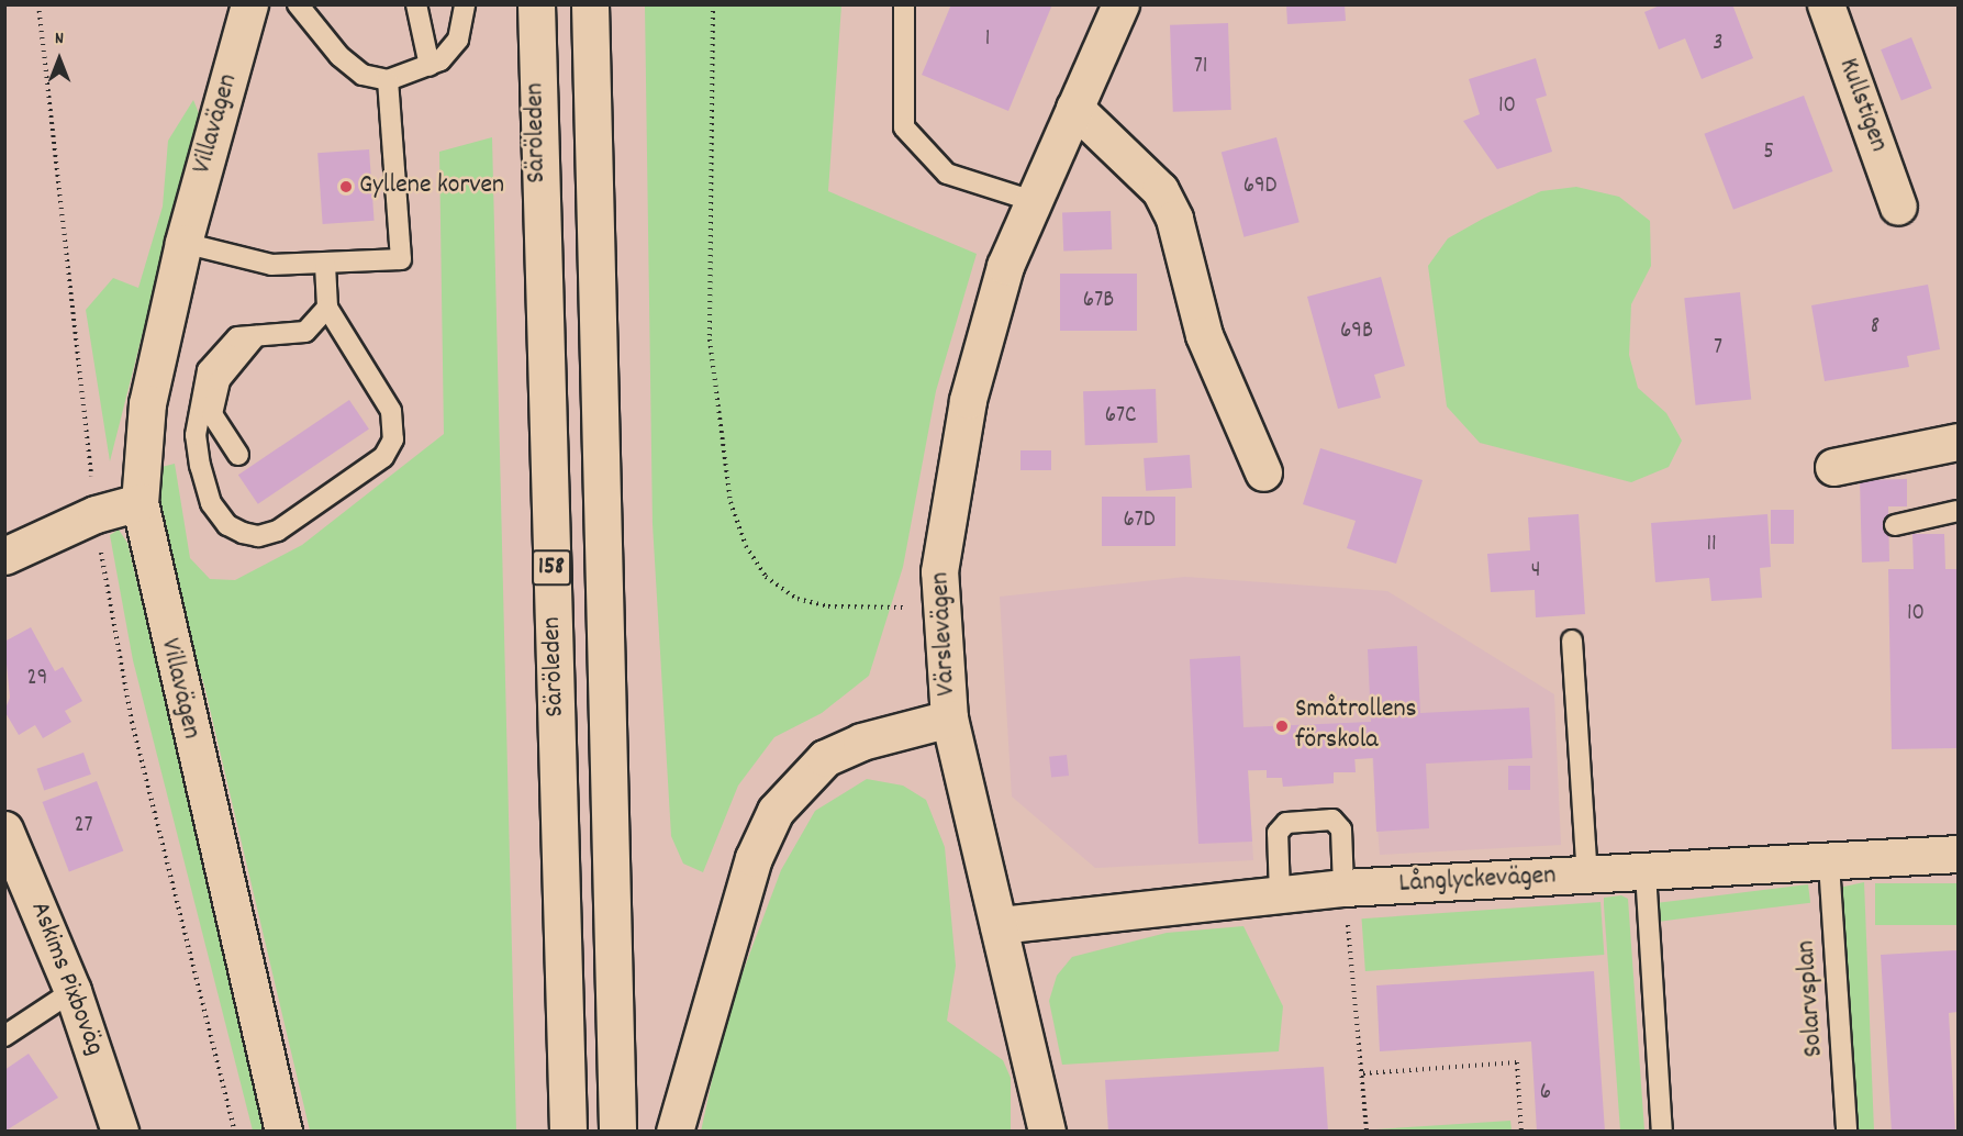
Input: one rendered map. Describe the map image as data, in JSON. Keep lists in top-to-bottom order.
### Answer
{
  "streets": {
    "street": [
      "Kullstigen",
      "Villavägen",
      "Säröleden",
      "158",
      "Värslevägen",
      "Långlyckevägen",
      "Askims Pixboväg"
    ],
    "lane": ["Solarvsplan"]
  },
  "crossings": [
    ["Värslevägen", "Långlyckevägen"],
    ["Långlyckevägen", "Solarvsplan"]
  ],
  "places": ["Gyllene korven", "Småtrollens förskola"],
  "house_numbers": [
    "1",
    "3",
    "71",
    "10",
    "5",
    "69D",
    "67B",
    "8",
    "69B",
    "7",
    "67C",
    "67D",
    "11",
    "4",
    "10",
    "29",
    "27",
    "6"
  ],
  "north": "top"
}
